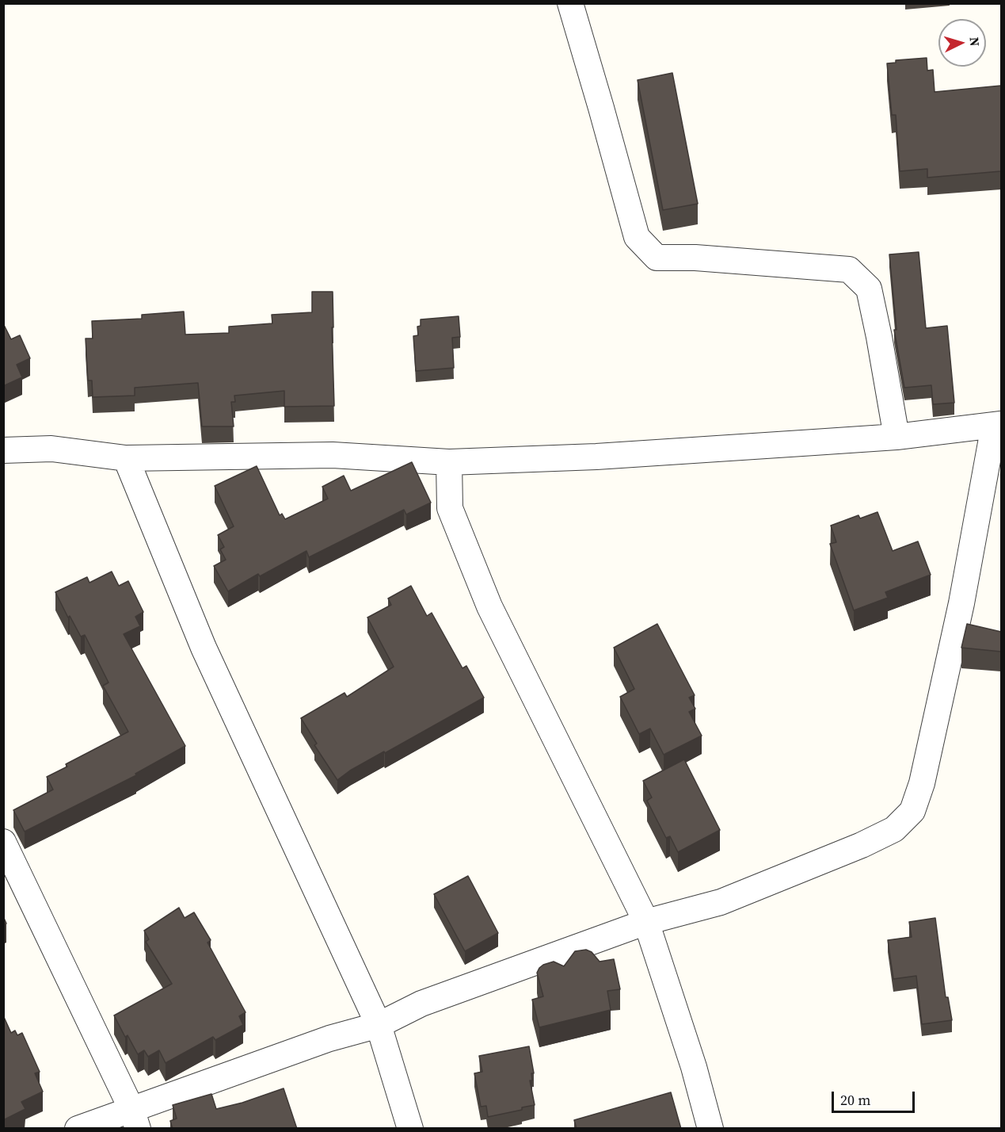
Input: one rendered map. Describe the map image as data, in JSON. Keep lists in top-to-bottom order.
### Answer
{
  "scale_bar": "20 m",
  "north": "right"
}
